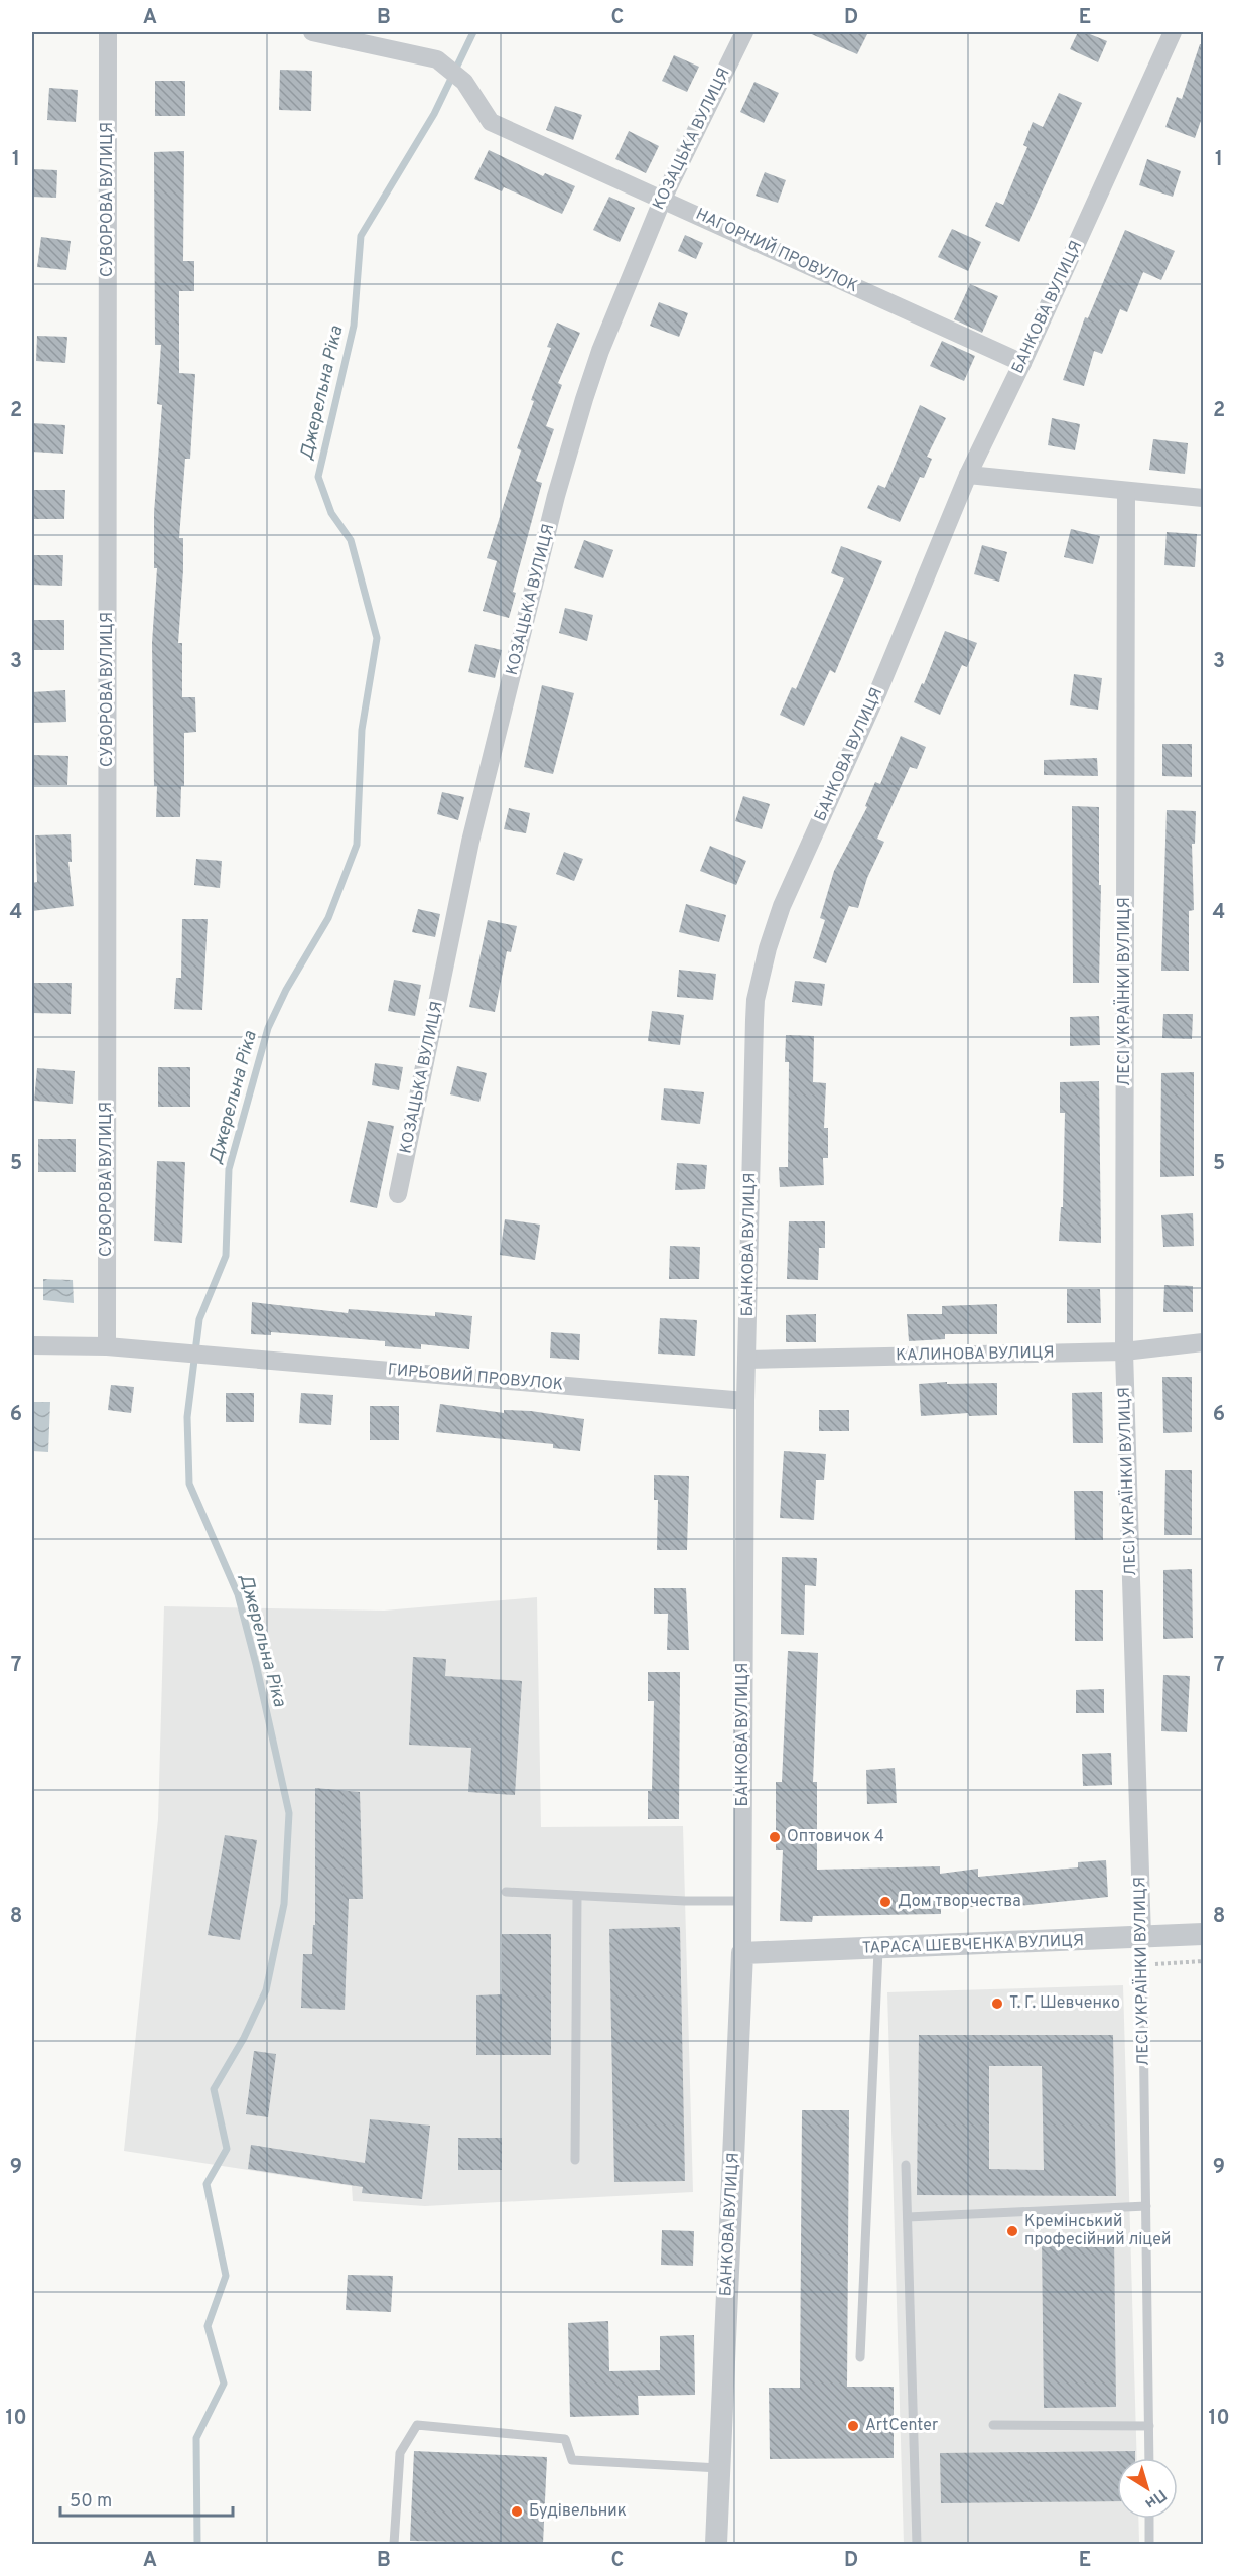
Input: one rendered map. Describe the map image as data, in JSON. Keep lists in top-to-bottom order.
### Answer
{
  "streets": {
    "street": [
      "КОЗАЦЬКА ВУЛИЦЯ",
      "СУВОРОВА ВУЛИЦЯ",
      "НАГОРНИЙ ПРОВУЛОК",
      "БАНКОВА ВУЛИЦЯ",
      "ЛЕСІ УКРАЇНКИ ВУЛИЦЯ",
      "КАЛИНОВА ВУЛИЦЯ",
      "ГИРЬОВИЙ ПРОВУЛОК",
      "ТАРАСА ШЕВЧЕНКА ВУЛИЦЯ"
    ]
  },
  "crossings": [
    ["КОЗАЦЬКА ВУЛИЦЯ", "НАГОРНИЙ ПРОВУЛОК"],
    ["СУВОРОВА ВУЛИЦЯ", "ГИРЬОВИЙ ПРОВУЛОК"],
    ["НАГОРНИЙ ПРОВУЛОК", "БАНКОВА ВУЛИЦЯ"],
    ["БАНКОВА ВУЛИЦЯ", "КАЛИНОВА ВУЛИЦЯ"],
    ["БАНКОВА ВУЛИЦЯ", "ГИРЬОВИЙ ПРОВУЛОК"],
    ["БАНКОВА ВУЛИЦЯ", "ТАРАСА ШЕВЧЕНКА ВУЛИЦЯ"],
    ["ЛЕСІ УКРАЇНКИ ВУЛИЦЯ", "КАЛИНОВА ВУЛИЦЯ"],
    ["ЛЕСІ УКРАЇНКИ ВУЛИЦЯ", "ТАРАСА ШЕВЧЕНКА ВУЛИЦЯ"]
  ],
  "water": ["Джерельна Ріка"],
  "places": [
    "Оптовичок 4",
    "Дом творчества",
    "Т. Г. Шевченко",
    "Кремінський професійний ліцей",
    "ArtCenter",
    "Будівельник"
  ],
  "scale_bar": "50 m",
  "north": "bottom right",
  "grid": {
    "columns": [
      "A",
      "B",
      "C",
      "D",
      "E"
    ],
    "rows": [
      "1",
      "2",
      "3",
      "4",
      "5",
      "6",
      "7",
      "8",
      "9",
      "10"
    ]
  }
}
